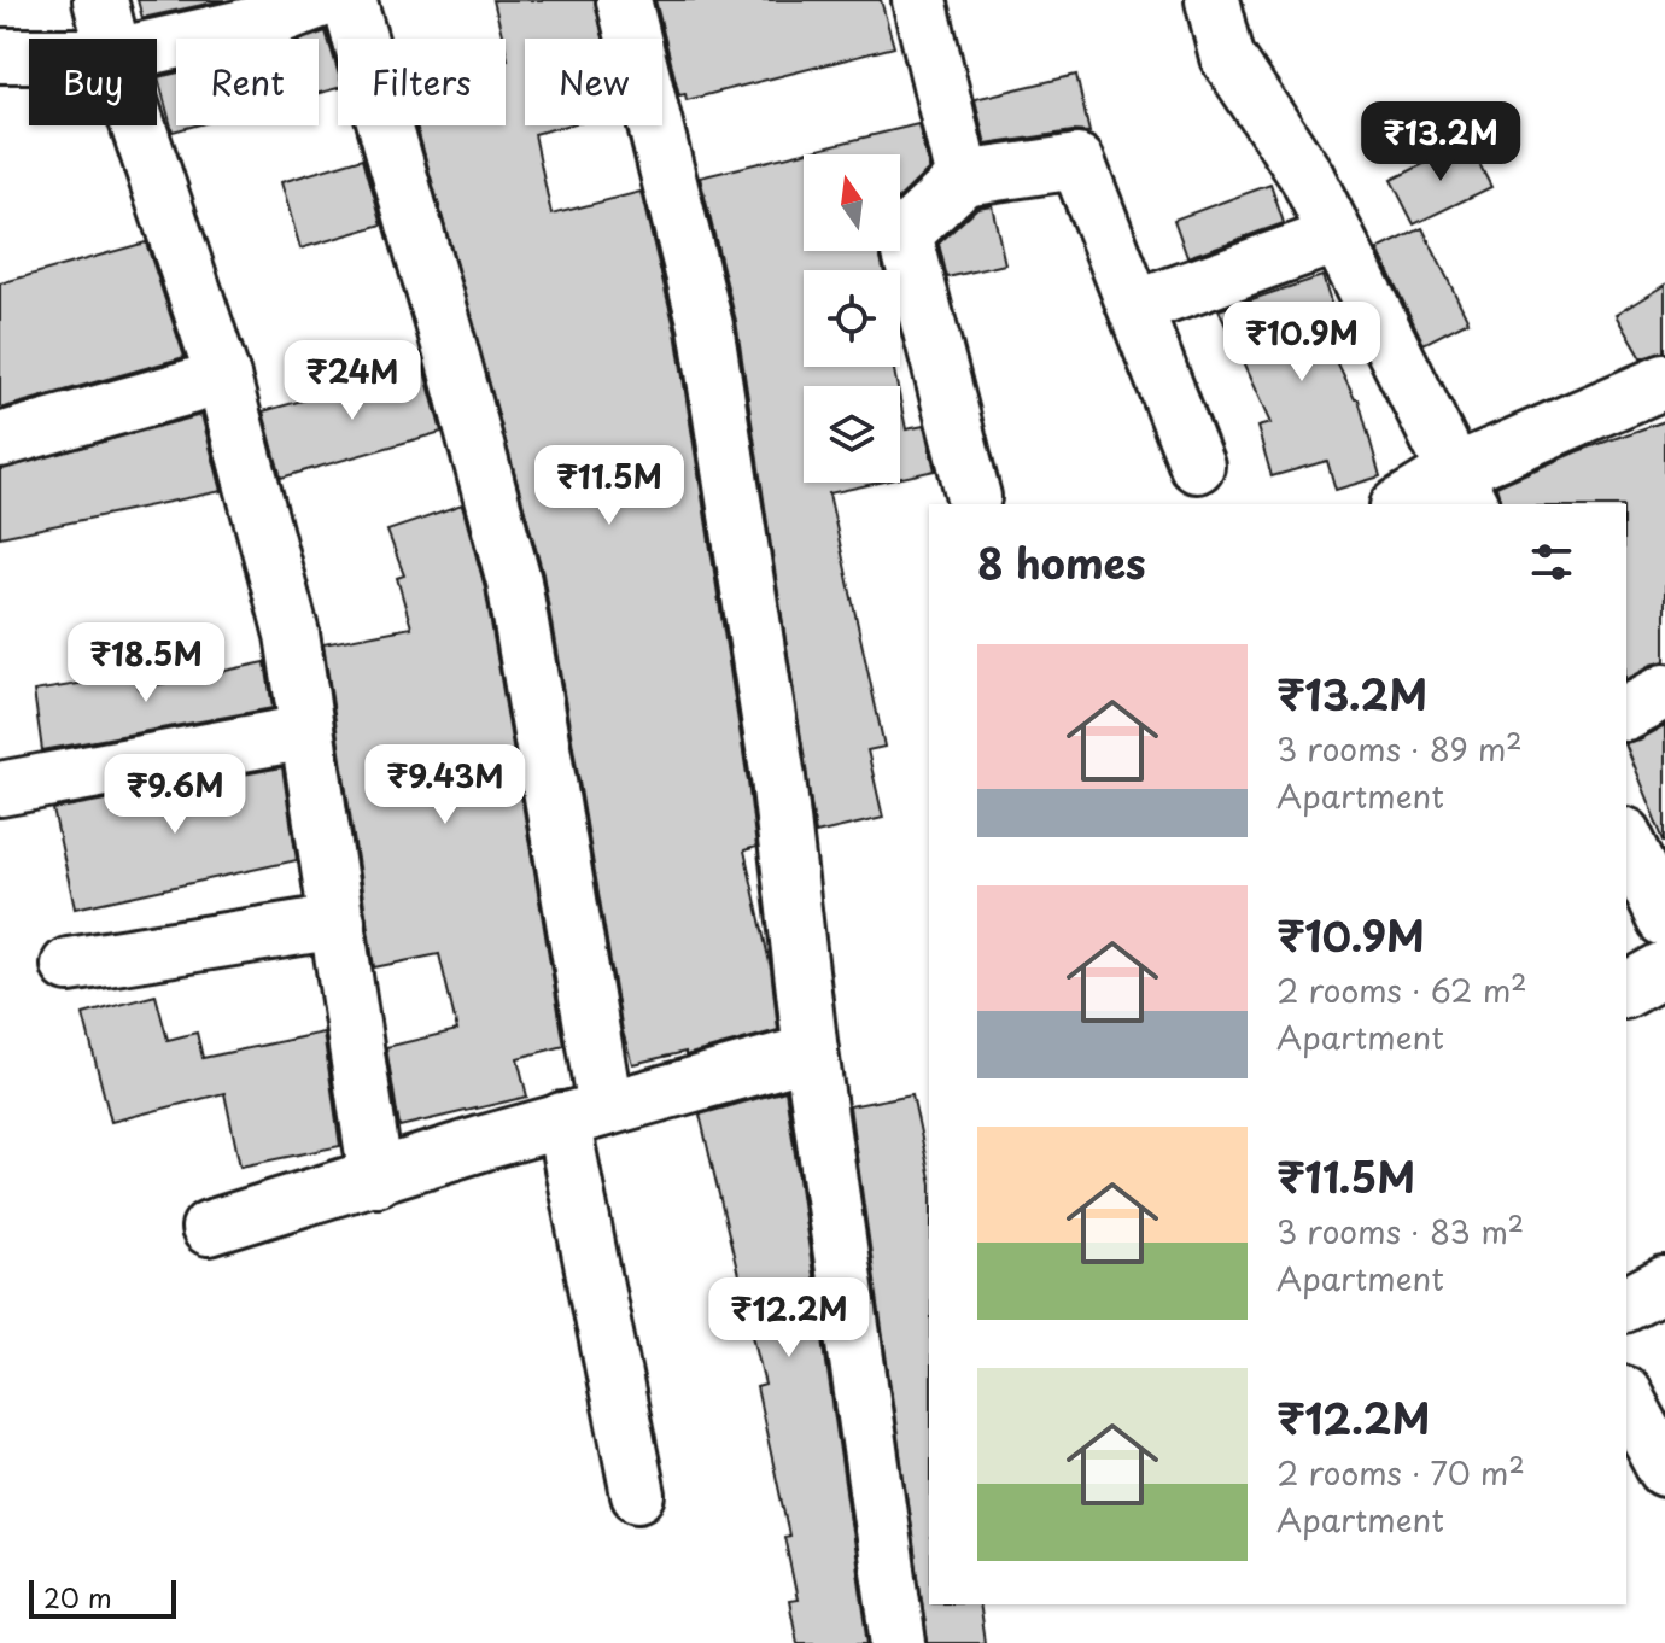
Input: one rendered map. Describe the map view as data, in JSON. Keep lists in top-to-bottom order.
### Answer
{
  "scale_bar": "20 m",
  "north": "top",
  "page": {
    "chip": [
      "Buy",
      "Rent",
      "Filters",
      "New"
    ],
    "price": [
      "₹13.2M",
      "₹10.9M",
      "₹24M",
      "₹11.5M",
      "₹18.5M",
      "₹9.43M",
      "₹9.6M",
      "₹12.2M"
    ],
    "heading": "8 homes",
    "list": [
      {
        "name": "₹13.2M",
        "note": "3 rooms · 89 m² · Apartment"
      },
      {
        "name": "₹10.9M",
        "note": "2 rooms · 62 m² · Apartment"
      },
      {
        "name": "₹11.5M",
        "note": "3 rooms · 83 m² · Apartment"
      },
      {
        "name": "₹12.2M",
        "note": "2 rooms · 70 m² · Apartment"
      }
    ],
    "scale": "20 m"
  }
}
